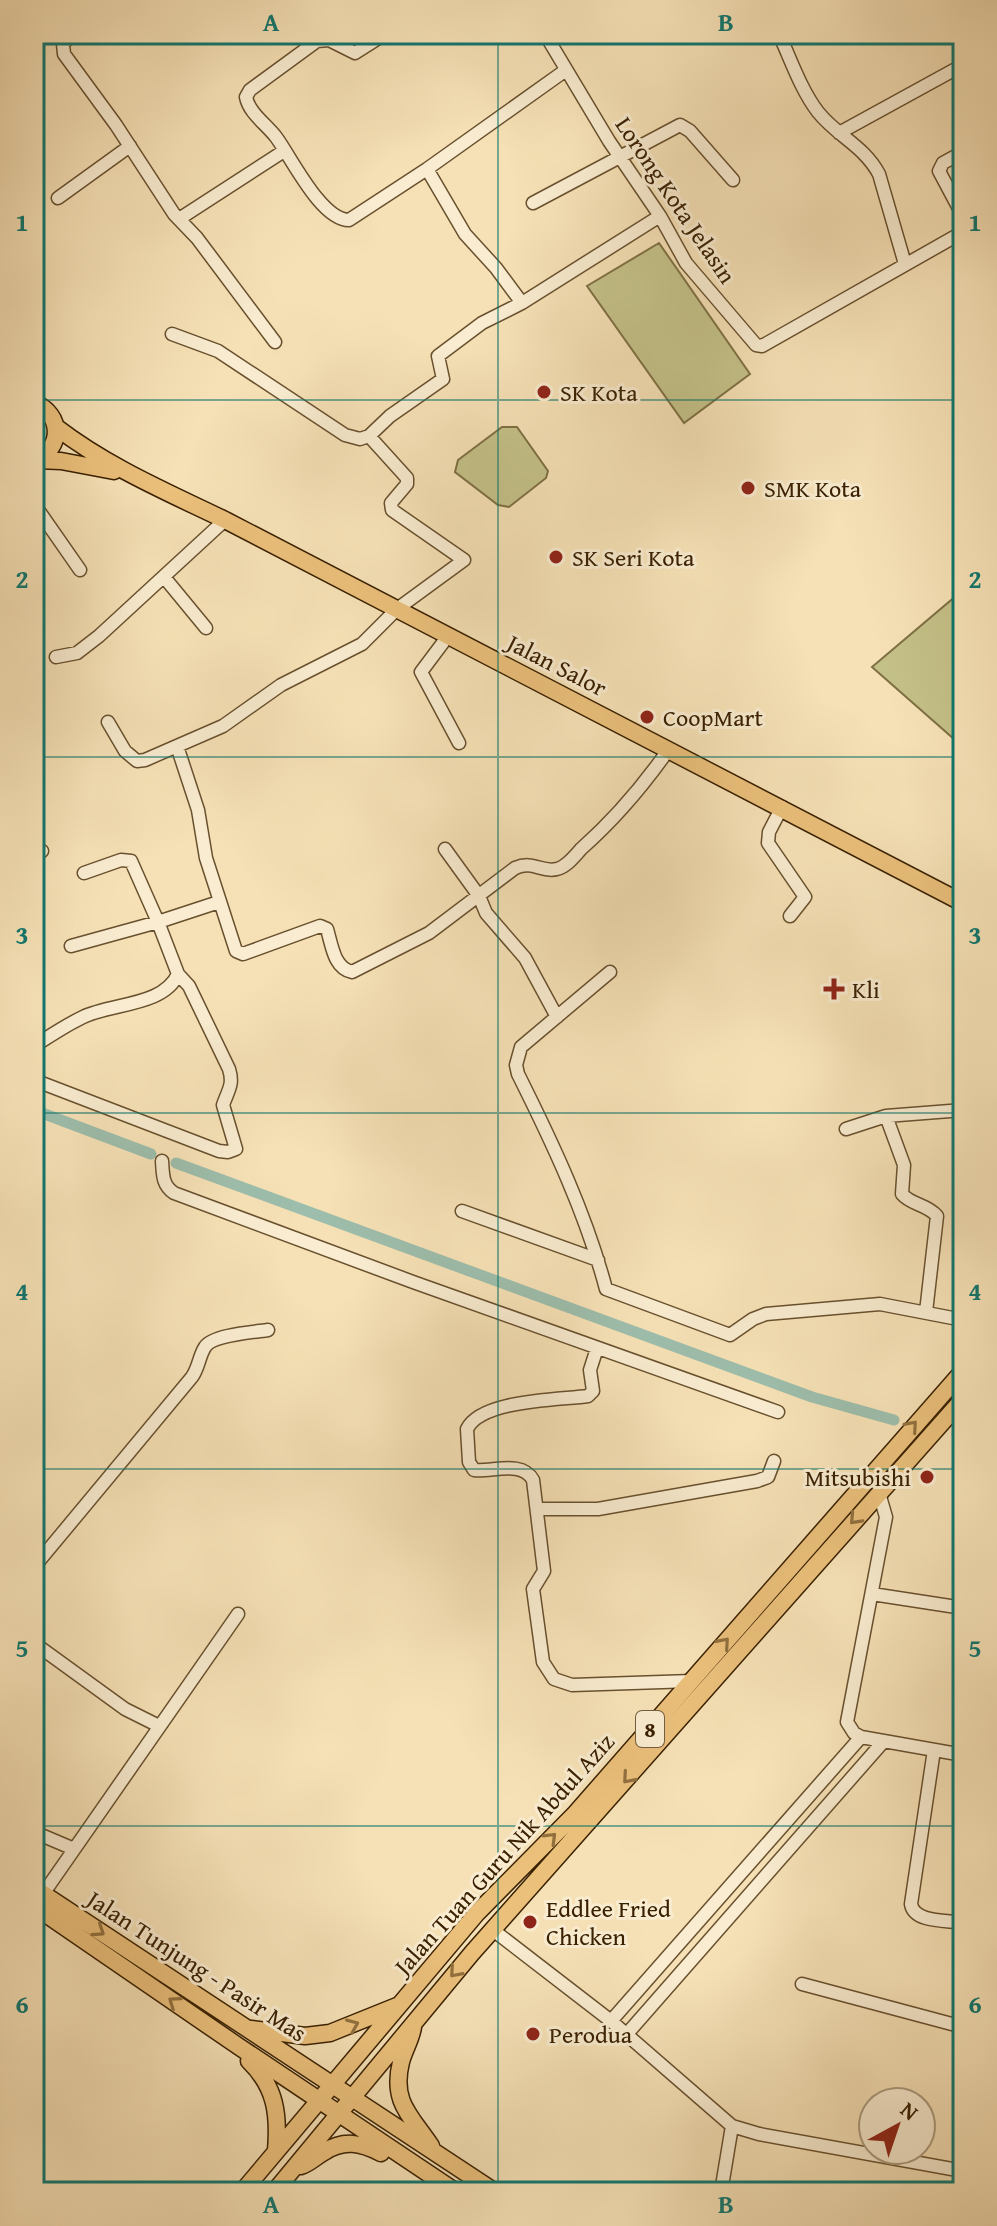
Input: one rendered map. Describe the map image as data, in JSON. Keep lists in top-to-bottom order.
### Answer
{
  "streets": {
    "main road": [
      "Jalan Salor",
      "8",
      "Jalan Tuan Guru Nik Abdul Aziz",
      "Jalan Tunjung - Pasir Mas"
    ],
    "street": ["Lorong Kota Jelasin"]
  },
  "crossings": [
    ["Jalan Tuan Guru Nik Abdul Aziz", "Jalan Tunjung - Pasir Mas"]
  ],
  "places": {
    "other": [
      "SK Kota",
      "SMK Kota",
      "SK Seri Kota",
      "CoopMart",
      "Mitsubishi",
      "Eddlee Fried Chicken",
      "Perodua"
    ],
    "health": ["Kli"]
  },
  "north": "top right",
  "grid": {
    "columns": ["A", "B"],
    "rows": [
      "1",
      "2",
      "3",
      "4",
      "5",
      "6"
    ]
  }
}
